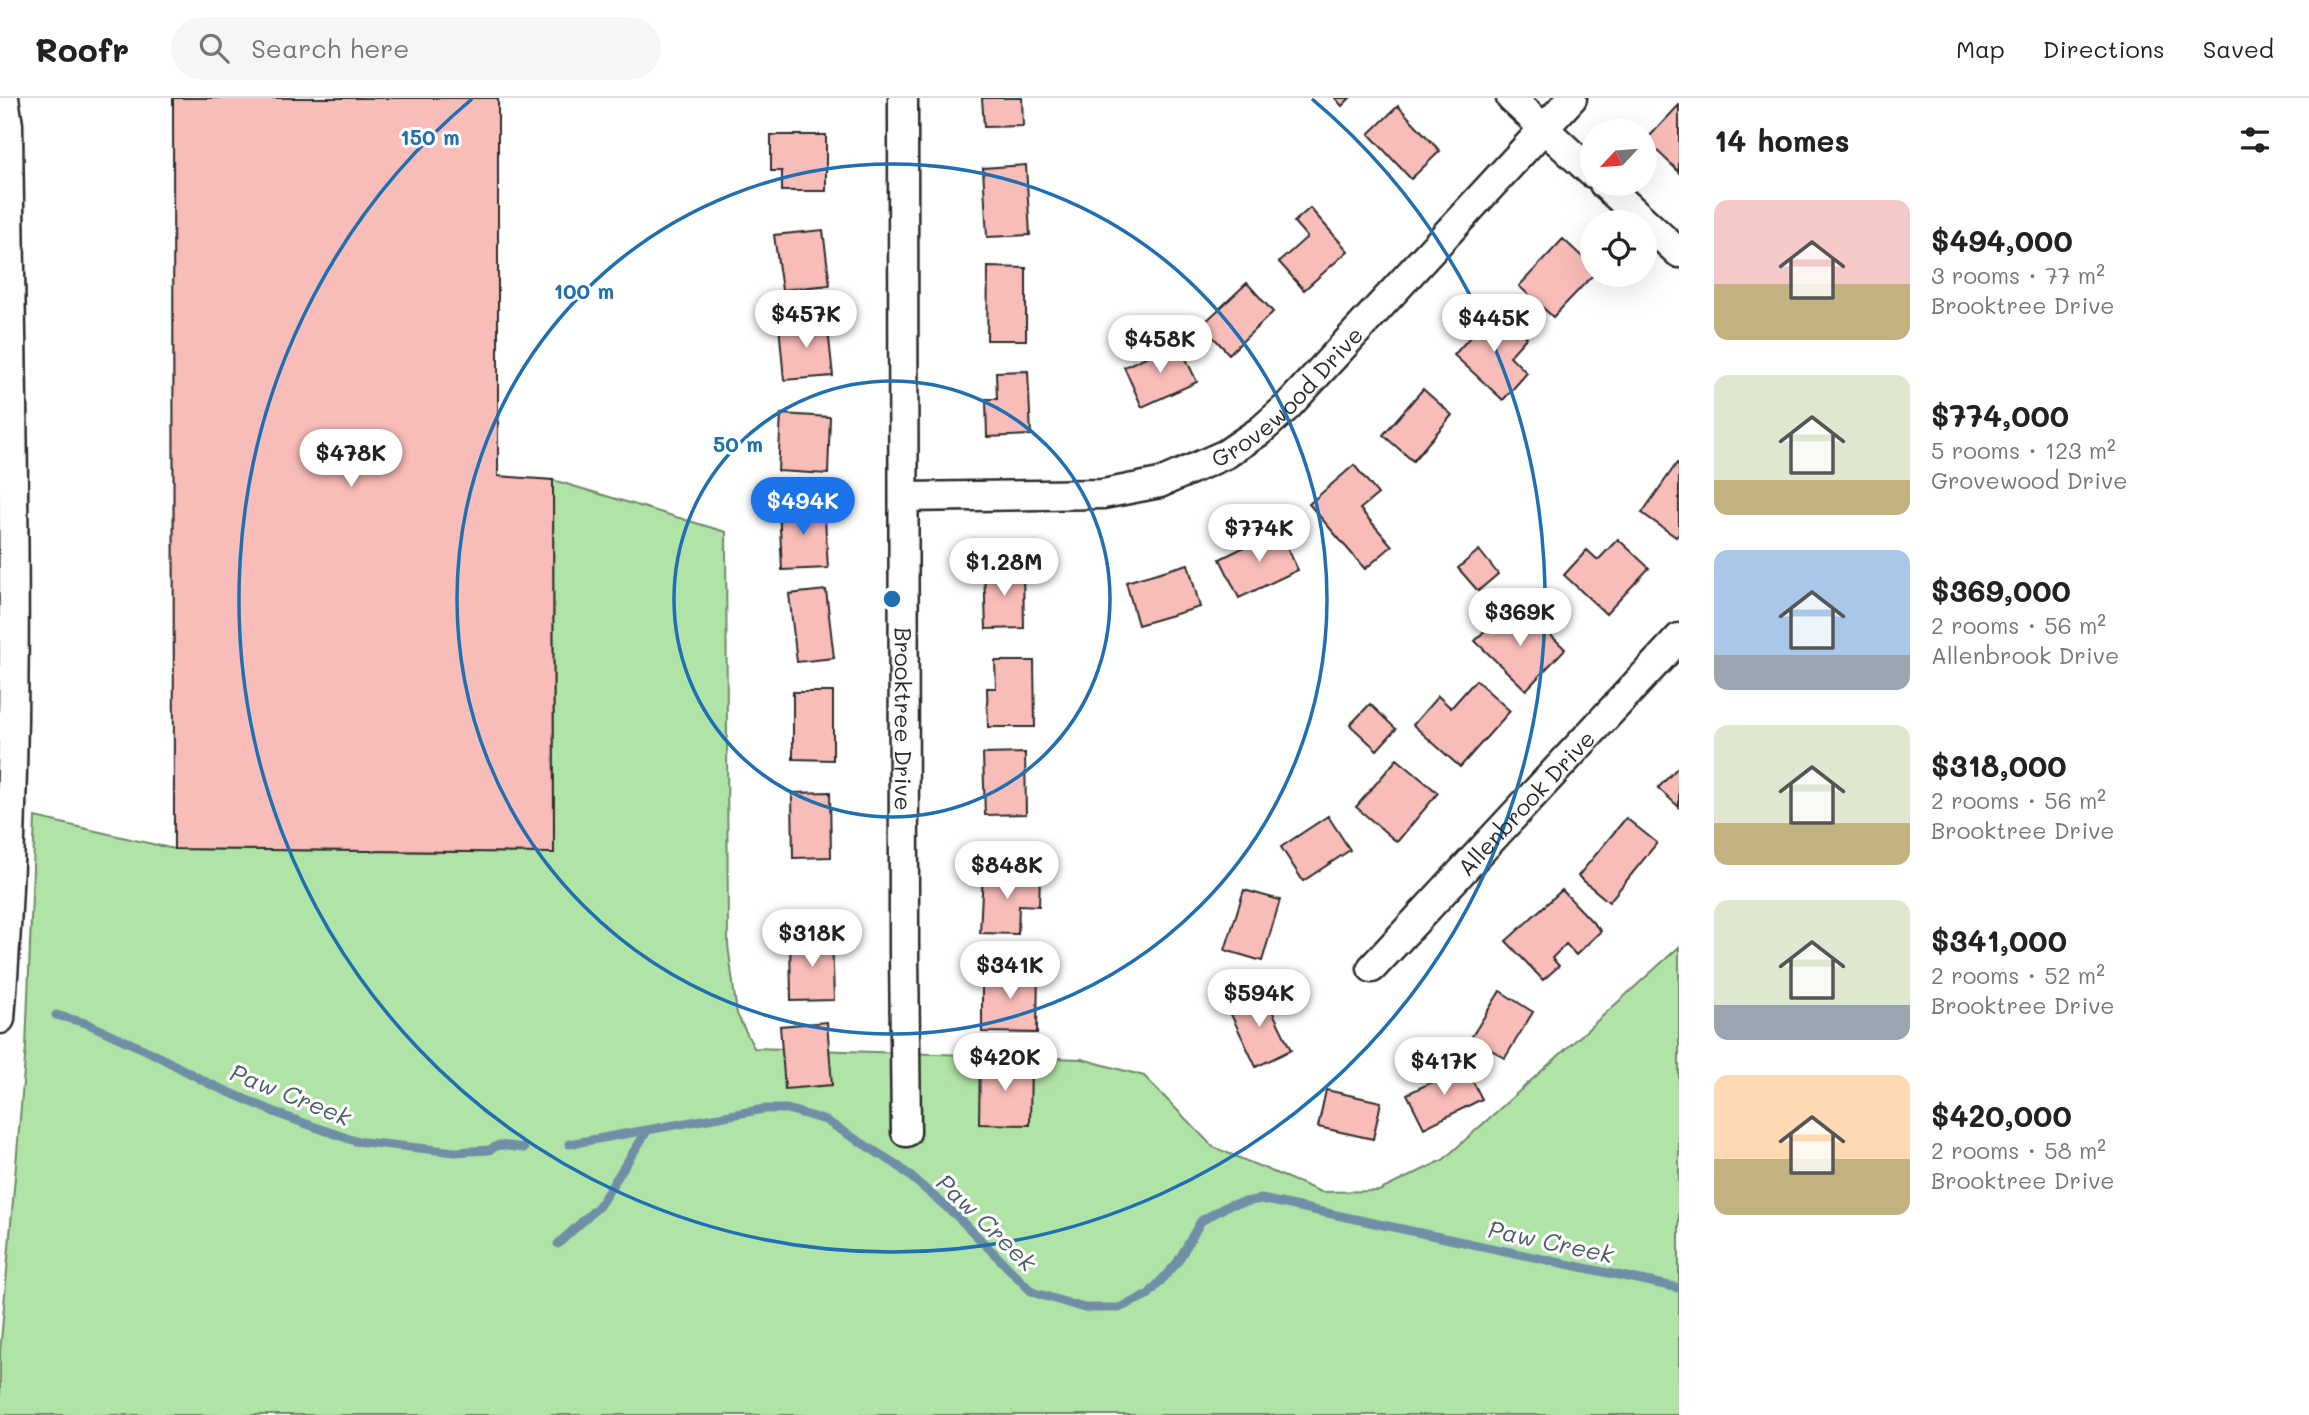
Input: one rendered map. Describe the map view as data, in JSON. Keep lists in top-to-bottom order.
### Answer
{
  "streets": {
    "street": ["Grovewood Drive", "Brooktree Drive", "Allenbrook Drive"]
  },
  "crossings": [
    ["Grovewood Drive", "Brooktree Drive"]
  ],
  "water": ["Paw Creek"],
  "north": "bottom left",
  "page": {
    "header": "Roofr",
    "search": "Search here",
    "nav": ["Map", "Directions", "Saved"],
    "heading": "14 homes",
    "list": [
      {
        "name": "$494,000",
        "note": "3 rooms · 77 m² · Brooktree Drive"
      },
      {
        "name": "$774,000",
        "note": "5 rooms · 123 m² · Grovewood Drive"
      },
      {
        "name": "$369,000",
        "note": "2 rooms · 56 m² · Allenbrook Drive"
      },
      {
        "name": "$318,000",
        "note": "2 rooms · 56 m² · Brooktree Drive"
      },
      {
        "name": "$341,000",
        "note": "2 rooms · 52 m² · Brooktree Drive"
      },
      {
        "name": "$420,000",
        "note": "2 rooms · 58 m² · Brooktree Drive"
      }
    ],
    "price": [
      "$457K",
      "$445K",
      "$458K",
      "$478K",
      "$494K",
      "$774K",
      "$1.28M",
      "$369K",
      "$848K",
      "$318K",
      "$341K",
      "$594K",
      "$420K",
      "$417K"
    ]
  },
  "rings": ["150 m", "100 m", "50 m"]
}
